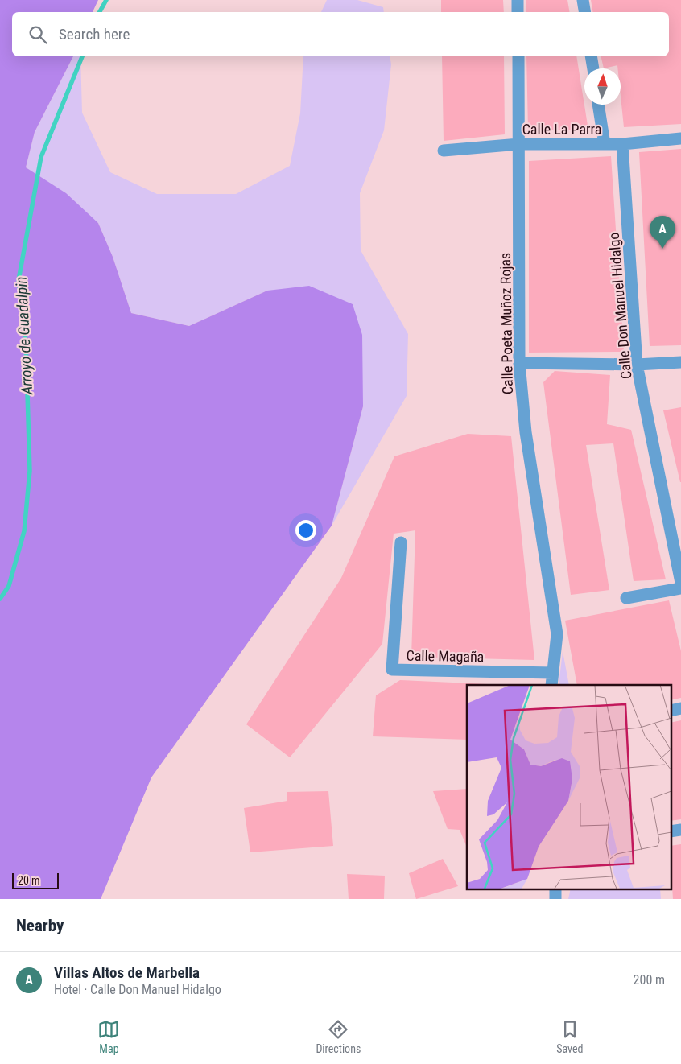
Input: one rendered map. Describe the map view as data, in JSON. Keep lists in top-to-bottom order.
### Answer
{
  "streets": {
    "street": [
      "Calle La Parra",
      "Calle Don Manuel Hidalgo",
      "Calle Poeta Muñoz Rojas",
      "Calle Magaña"
    ]
  },
  "crossings": [
    ["Calle La Parra", "Calle Don Manuel Hidalgo"],
    ["Calle La Parra", "Calle Poeta Muñoz Rojas"],
    ["Calle Poeta Muñoz Rojas", "Calle Magaña"]
  ],
  "water": ["Arroyo de Guadalpin"],
  "scale_bar": "20 m",
  "north": "top",
  "page": {
    "search": "Search here",
    "pins": "A",
    "scale": "20 m",
    "heading": "Nearby",
    "list": [
      {
        "mark": "A",
        "name": "Villas Altos de Marbella",
        "note": "Hotel · Calle Don Manuel Hidalgo",
        "value": "200 m"
      }
    ],
    "nav": ["Map", "Directions", "Saved"]
  }
}
